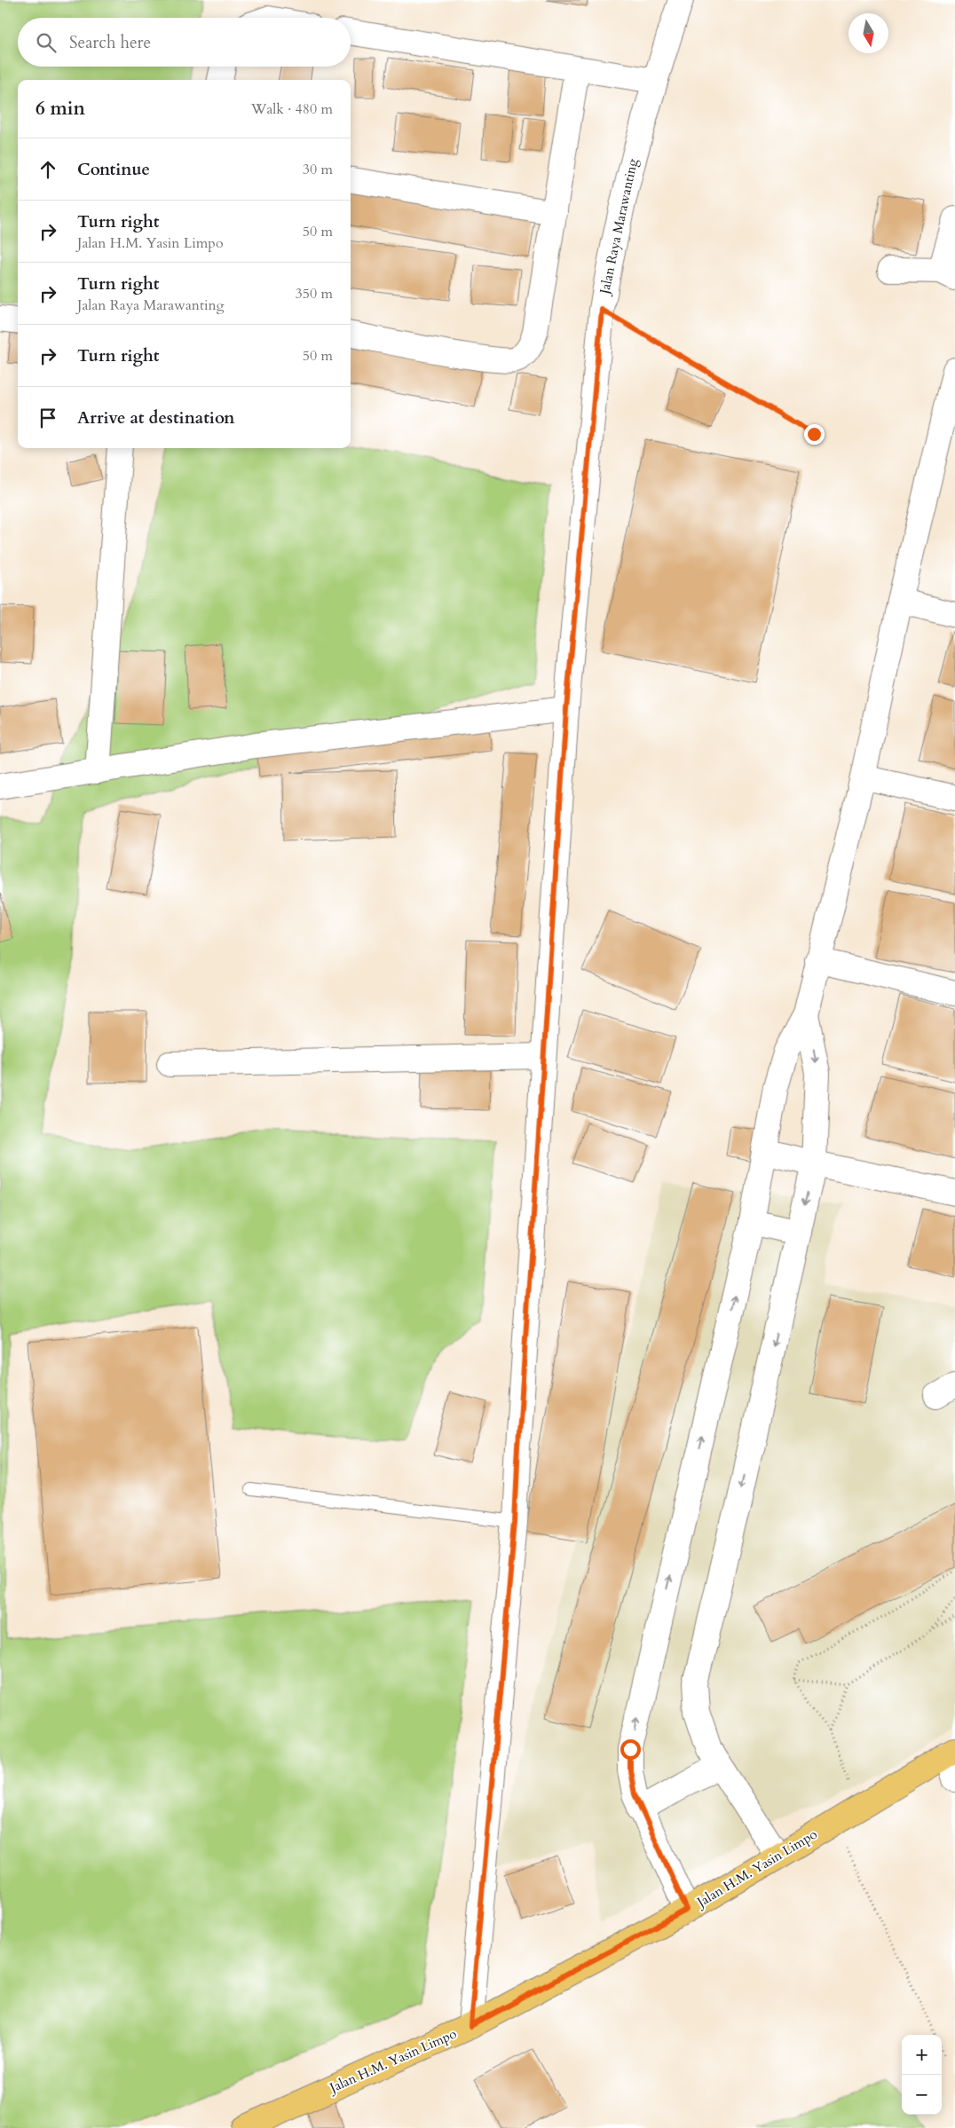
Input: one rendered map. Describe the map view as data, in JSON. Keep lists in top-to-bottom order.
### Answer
{
  "streets": {
    "main road": ["Jalan H.M. Yasin Limpo"],
    "street": ["Jalan Raya Marawanting"]
  },
  "crossings": [
    ["Jalan Raya Marawanting", "Jalan H.M. Yasin Limpo"]
  ],
  "north": "bottom",
  "page": {
    "search": "Search here",
    "heading": ["6 min", "Walk · 480 m"],
    "list": [
      ["Continue", "30 m"],
      ["Turn right", "Jalan H.M. Yasin Limpo", "50 m"],
      ["Turn right", "Jalan Raya Marawanting", "350 m"],
      ["Turn right", "50 m"],
      "Arrive at destination"
    ],
    "map_buttons": ["+", "−"]
  }
}
